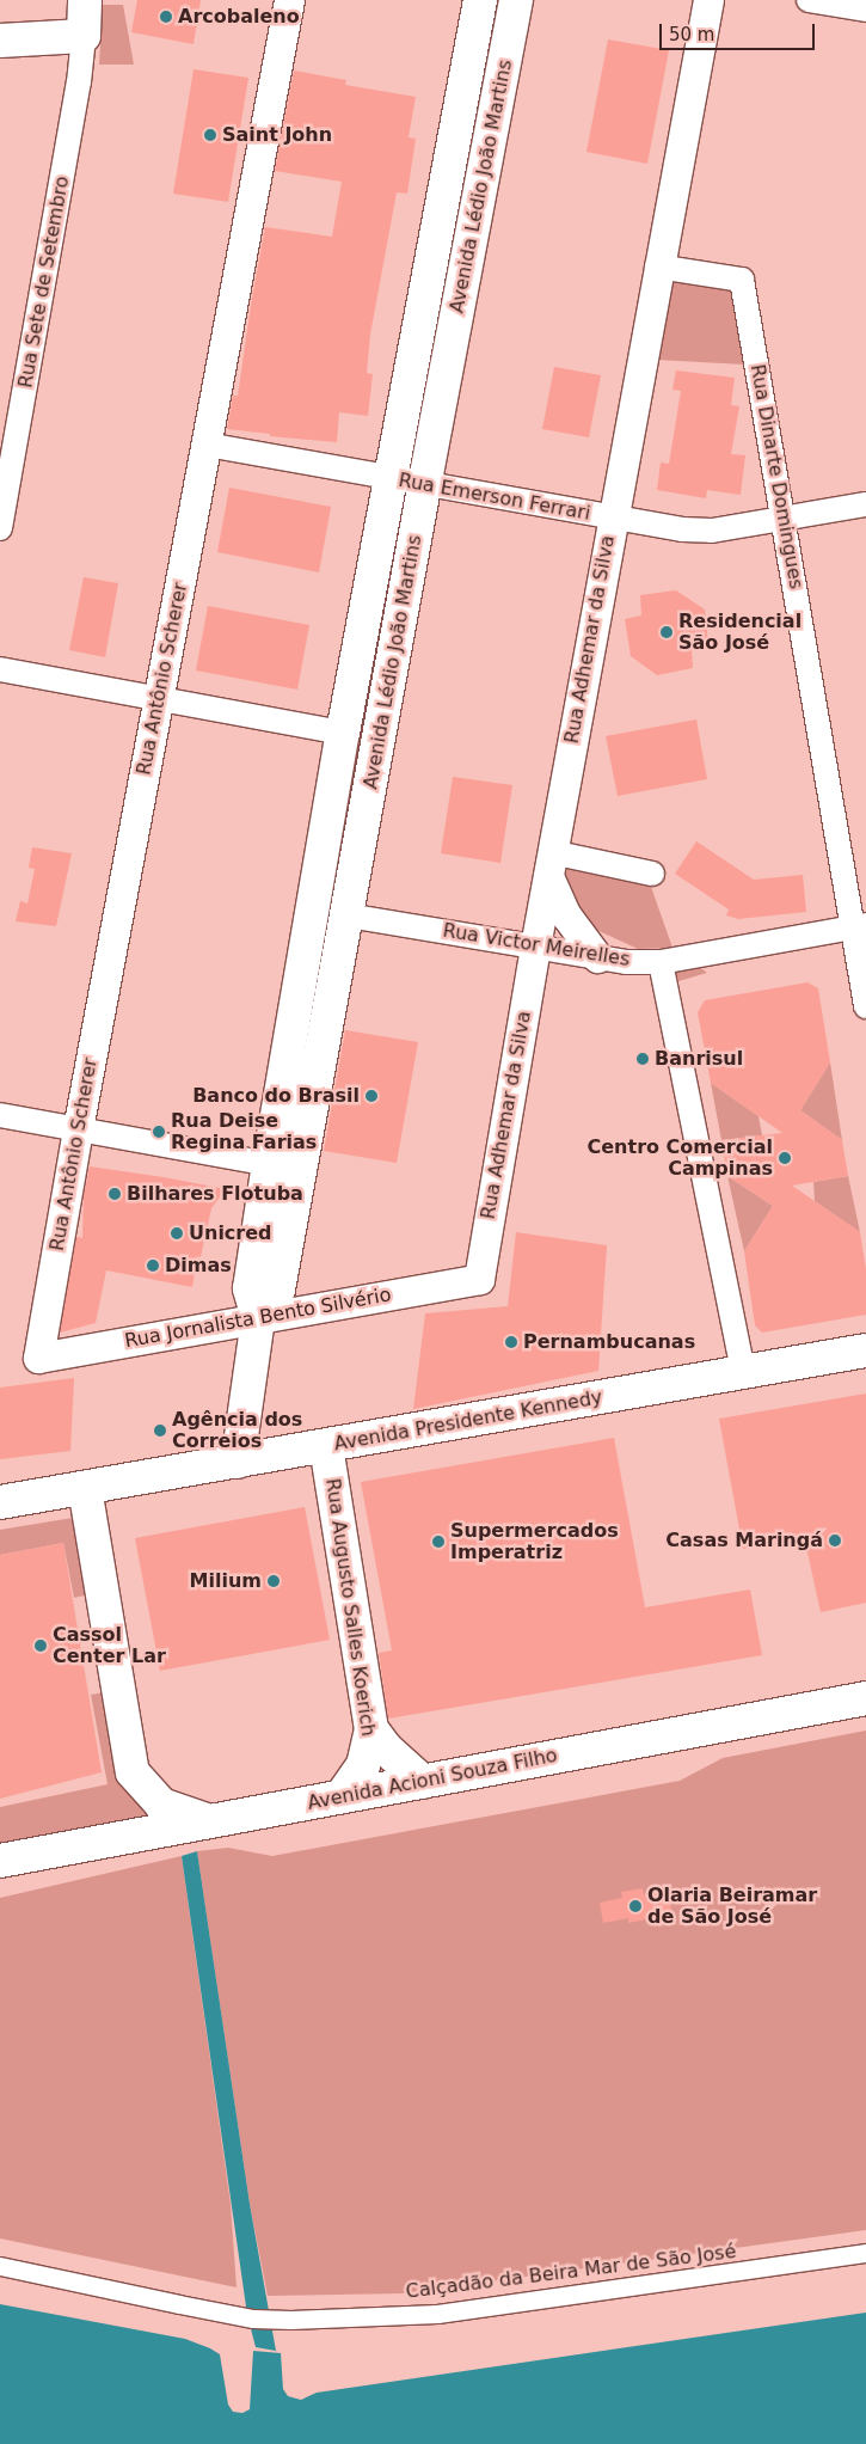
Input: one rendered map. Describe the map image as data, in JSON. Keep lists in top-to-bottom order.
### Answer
{
  "streets": {
    "main road": [
      "Avenida Lédio João Martins",
      "Avenida Presidente Kennedy",
      "Rua Augusto Salles Koerich",
      "Avenida Acioni Souza Filho"
    ],
    "street": [
      "Rua Sete de Setembro",
      "Rua Dinarte Domingues",
      "Rua Emerson Ferrari",
      "Rua Adhemar da Silva",
      "Rua Antônio Scherer",
      "Rua Victor Meirelles",
      "Rua Jornalista Bento Silvério",
      "Calçadão da Beira Mar de São José"
    ]
  },
  "crossings": [
    ["Avenida Lédio João Martins", "Rua Emerson Ferrari"],
    ["Avenida Lédio João Martins", "Rua Victor Meirelles"],
    ["Avenida Lédio João Martins", "Rua Jornalista Bento Silvério"],
    ["Avenida Lédio João Martins", "Avenida Presidente Kennedy"],
    ["Rua Dinarte Domingues", "Rua Emerson Ferrari"],
    ["Rua Dinarte Domingues", "Rua Adhemar da Silva"],
    ["Rua Dinarte Domingues", "Rua Victor Meirelles"],
    ["Rua Emerson Ferrari", "Rua Adhemar da Silva"],
    ["Rua Emerson Ferrari", "Rua Antônio Scherer"],
    ["Rua Adhemar da Silva", "Rua Victor Meirelles"],
    ["Rua Adhemar da Silva", "Rua Jornalista Bento Silvério"],
    ["Rua Antônio Scherer", "Rua Jornalista Bento Silvério"],
    ["Avenida Presidente Kennedy", "Rua Augusto Salles Koerich"],
    ["Rua Augusto Salles Koerich", "Avenida Acioni Souza Filho"]
  ],
  "places": [
    "Arcobaleno",
    "Saint John",
    "Residencial São José",
    "Banrisul",
    "Banco do Brasil",
    "Rua Deise Regina Farias",
    "Centro Comercial Campinas",
    "Bilhares Flotuba",
    "Unicred",
    "Dimas",
    "Pernambucanas",
    "Agência dos Correios",
    "Casas Maringá",
    "Supermercados Imperatriz",
    "Milium",
    "Cassol Center Lar",
    "Olaria Beiramar de São José"
  ],
  "scale_bar": "50 m"
}
